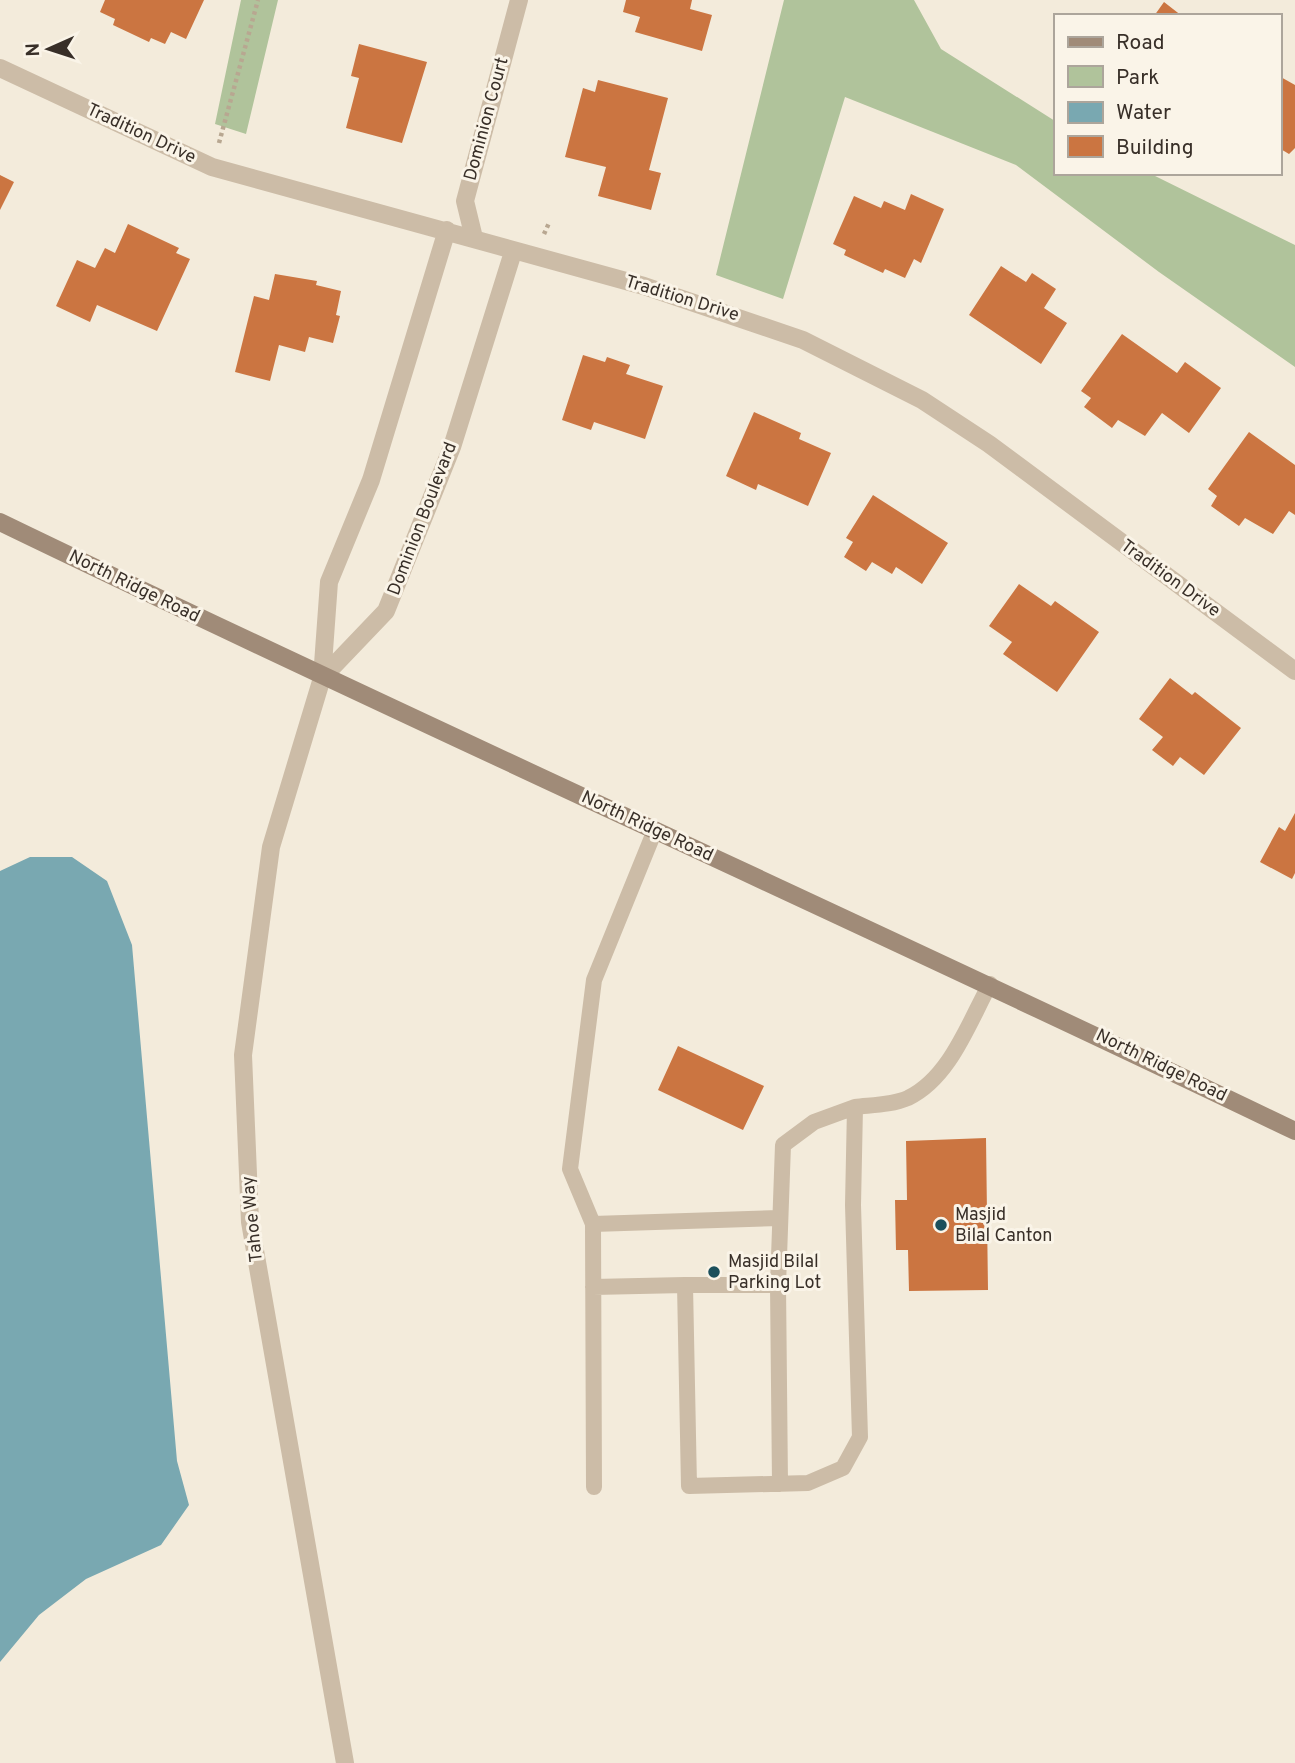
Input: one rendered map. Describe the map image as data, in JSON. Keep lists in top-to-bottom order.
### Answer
{
  "streets": {
    "street": [
      "Dominion Court",
      "Tradition Drive",
      "Dominion Boulevard",
      "North Ridge Road",
      "Tahoe Way"
    ]
  },
  "crossings": [
    ["Dominion Court", "Tradition Drive"],
    ["Tradition Drive", "Dominion Boulevard"],
    ["Dominion Boulevard", "North Ridge Road"],
    ["Dominion Boulevard", "Tahoe Way"],
    ["North Ridge Road", "Tahoe Way"]
  ],
  "places": ["Masjid Bilal Canton", "Masjid Bilal Parking Lot"],
  "legend": [
    "Road",
    "Park",
    "Water",
    "Building"
  ],
  "north": "left"
}
